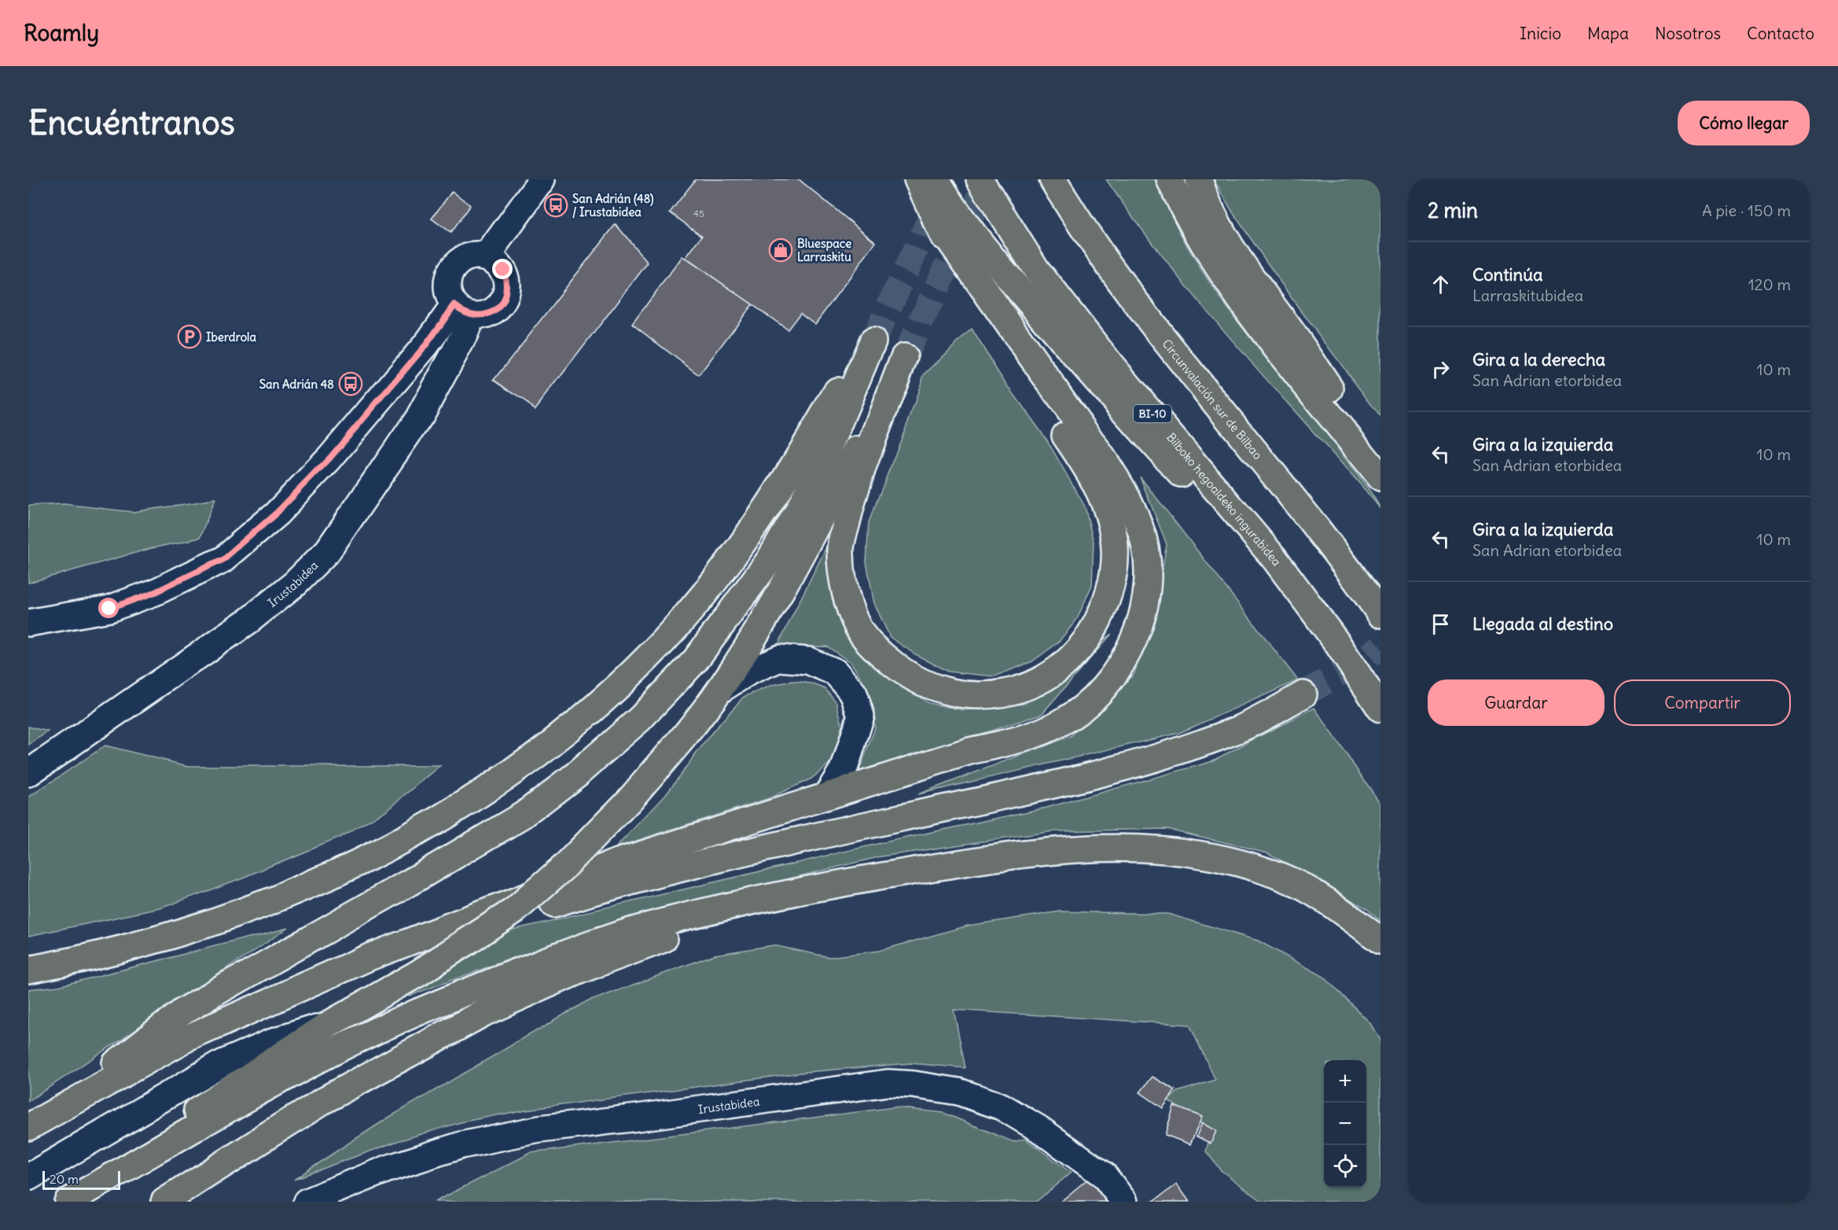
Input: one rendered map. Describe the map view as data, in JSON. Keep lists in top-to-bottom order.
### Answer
{
  "streets": {
    "highway": ["Circunvalación sur de Bilbao", "BI-10", "Bilboko hegoaldeko ingurabidea"],
    "street": ["Irustabidea"]
  },
  "places": {
    "bus stop": ["San Adrián (48) / Irustabidea", "San Adrián 48"],
    "shop": ["Bluespace Larraskitu"],
    "parking": ["Iberdrola"]
  },
  "house_numbers": ["45"],
  "scale_bar": "20 m",
  "page": {
    "header": "Roamly",
    "nav": [
      "Inicio",
      "Mapa",
      "Nosotros",
      "Contacto"
    ],
    "buttons": [
      "Cómo llegar",
      ["Guardar", "Compartir"]
    ],
    "title": "Encuéntranos",
    "heading": ["2 min", "A pie · 150 m"],
    "list": [
      ["Continúa", "Larraskitubidea", "120 m"],
      ["Gira a la derecha", "San Adrian etorbidea", "10 m"],
      ["Gira a la izquierda", "San Adrian etorbidea", "10 m"],
      ["Gira a la izquierda", "San Adrian etorbidea", "10 m"],
      "Llegada al destino"
    ],
    "map_buttons": ["+", "−"],
    "scale": "20 m"
  }
}
